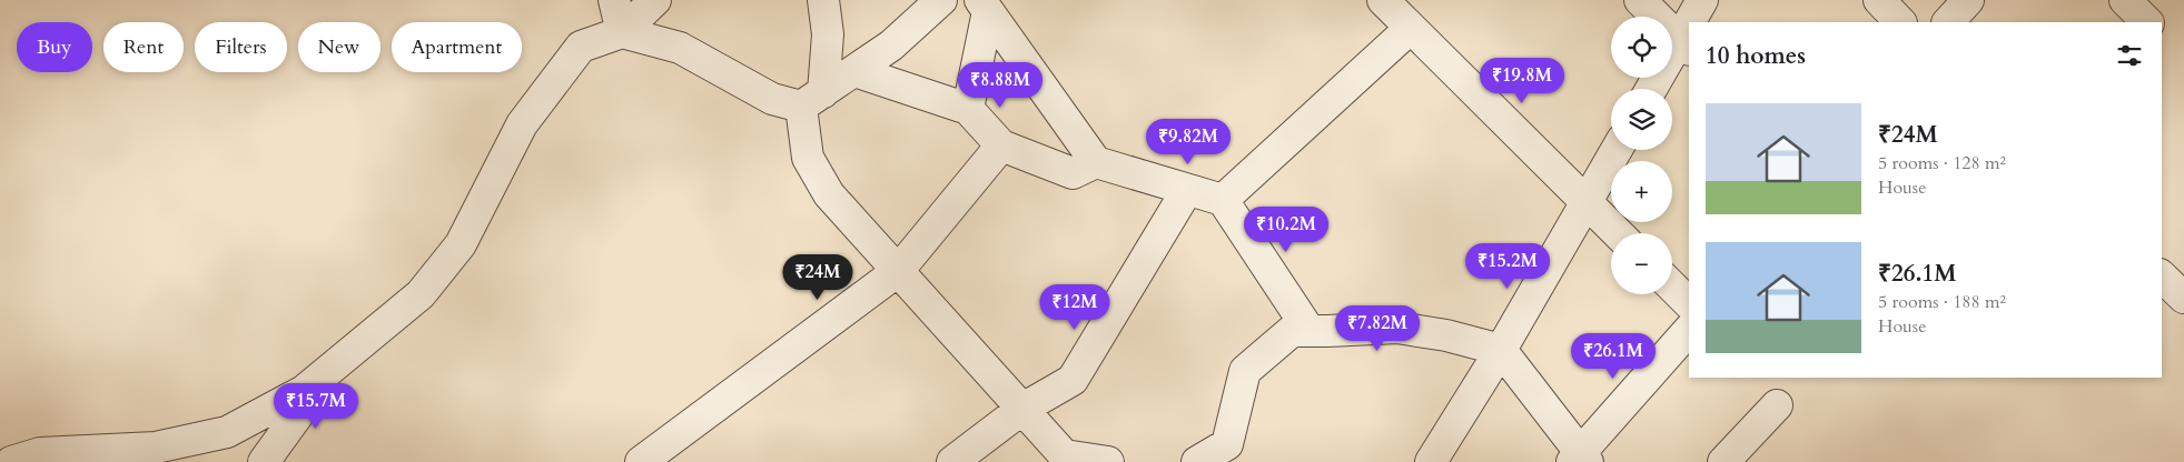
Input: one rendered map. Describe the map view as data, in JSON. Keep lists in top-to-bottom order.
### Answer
{
  "page": {
    "map_buttons": ["+", "−"],
    "chip": [
      "Buy",
      "Rent",
      "Filters",
      "New",
      "Apartment"
    ],
    "heading": "10 homes",
    "price": [
      "₹19.8M",
      "₹8.88M",
      "₹9.82M",
      "₹10.2M",
      "₹15.2M",
      "₹24M",
      "₹12M",
      "₹7.82M",
      "₹26.1M",
      "₹15.7M"
    ],
    "list": [
      {
        "name": "₹24M",
        "note": "5 rooms · 128 m² · House"
      },
      {
        "name": "₹26.1M",
        "note": "5 rooms · 188 m² · House"
      }
    ]
  }
}
